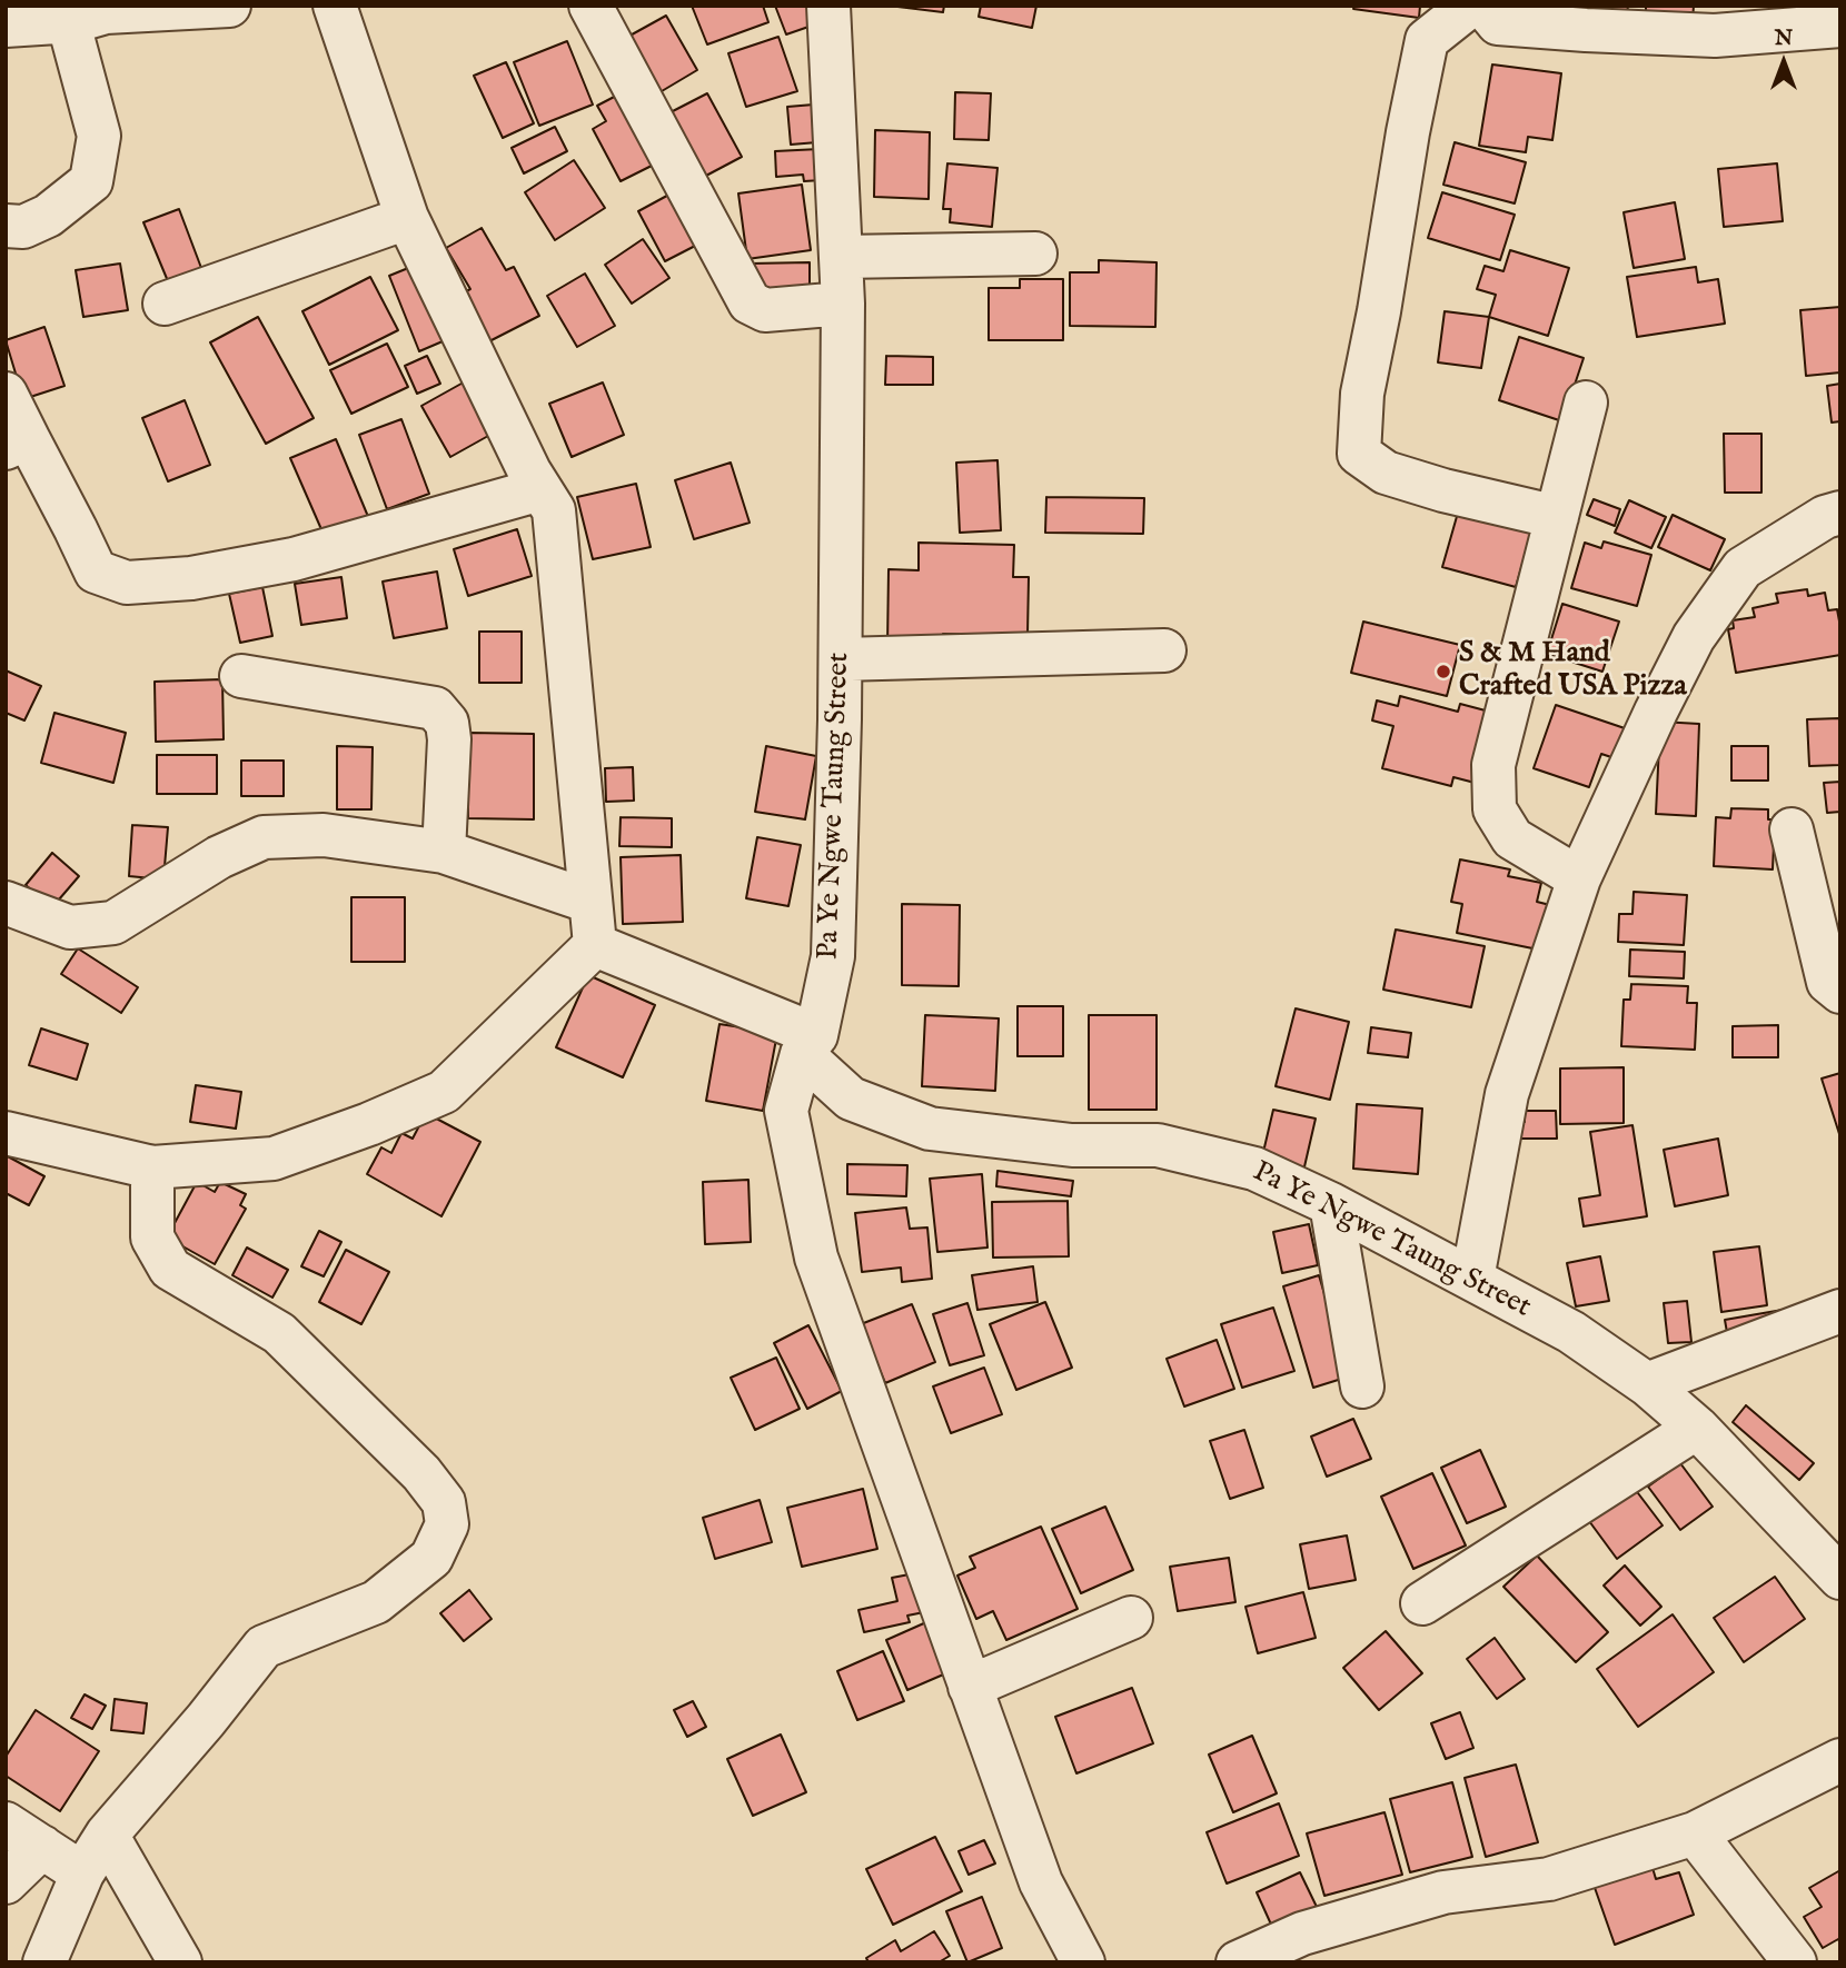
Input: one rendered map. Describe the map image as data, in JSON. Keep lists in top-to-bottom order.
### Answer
{
  "streets": {
    "street": ["Pa Ye Ngwe Taung Street"]
  },
  "places": ["S & M Hand Crafted USA Pizza"],
  "north": "top"
}
